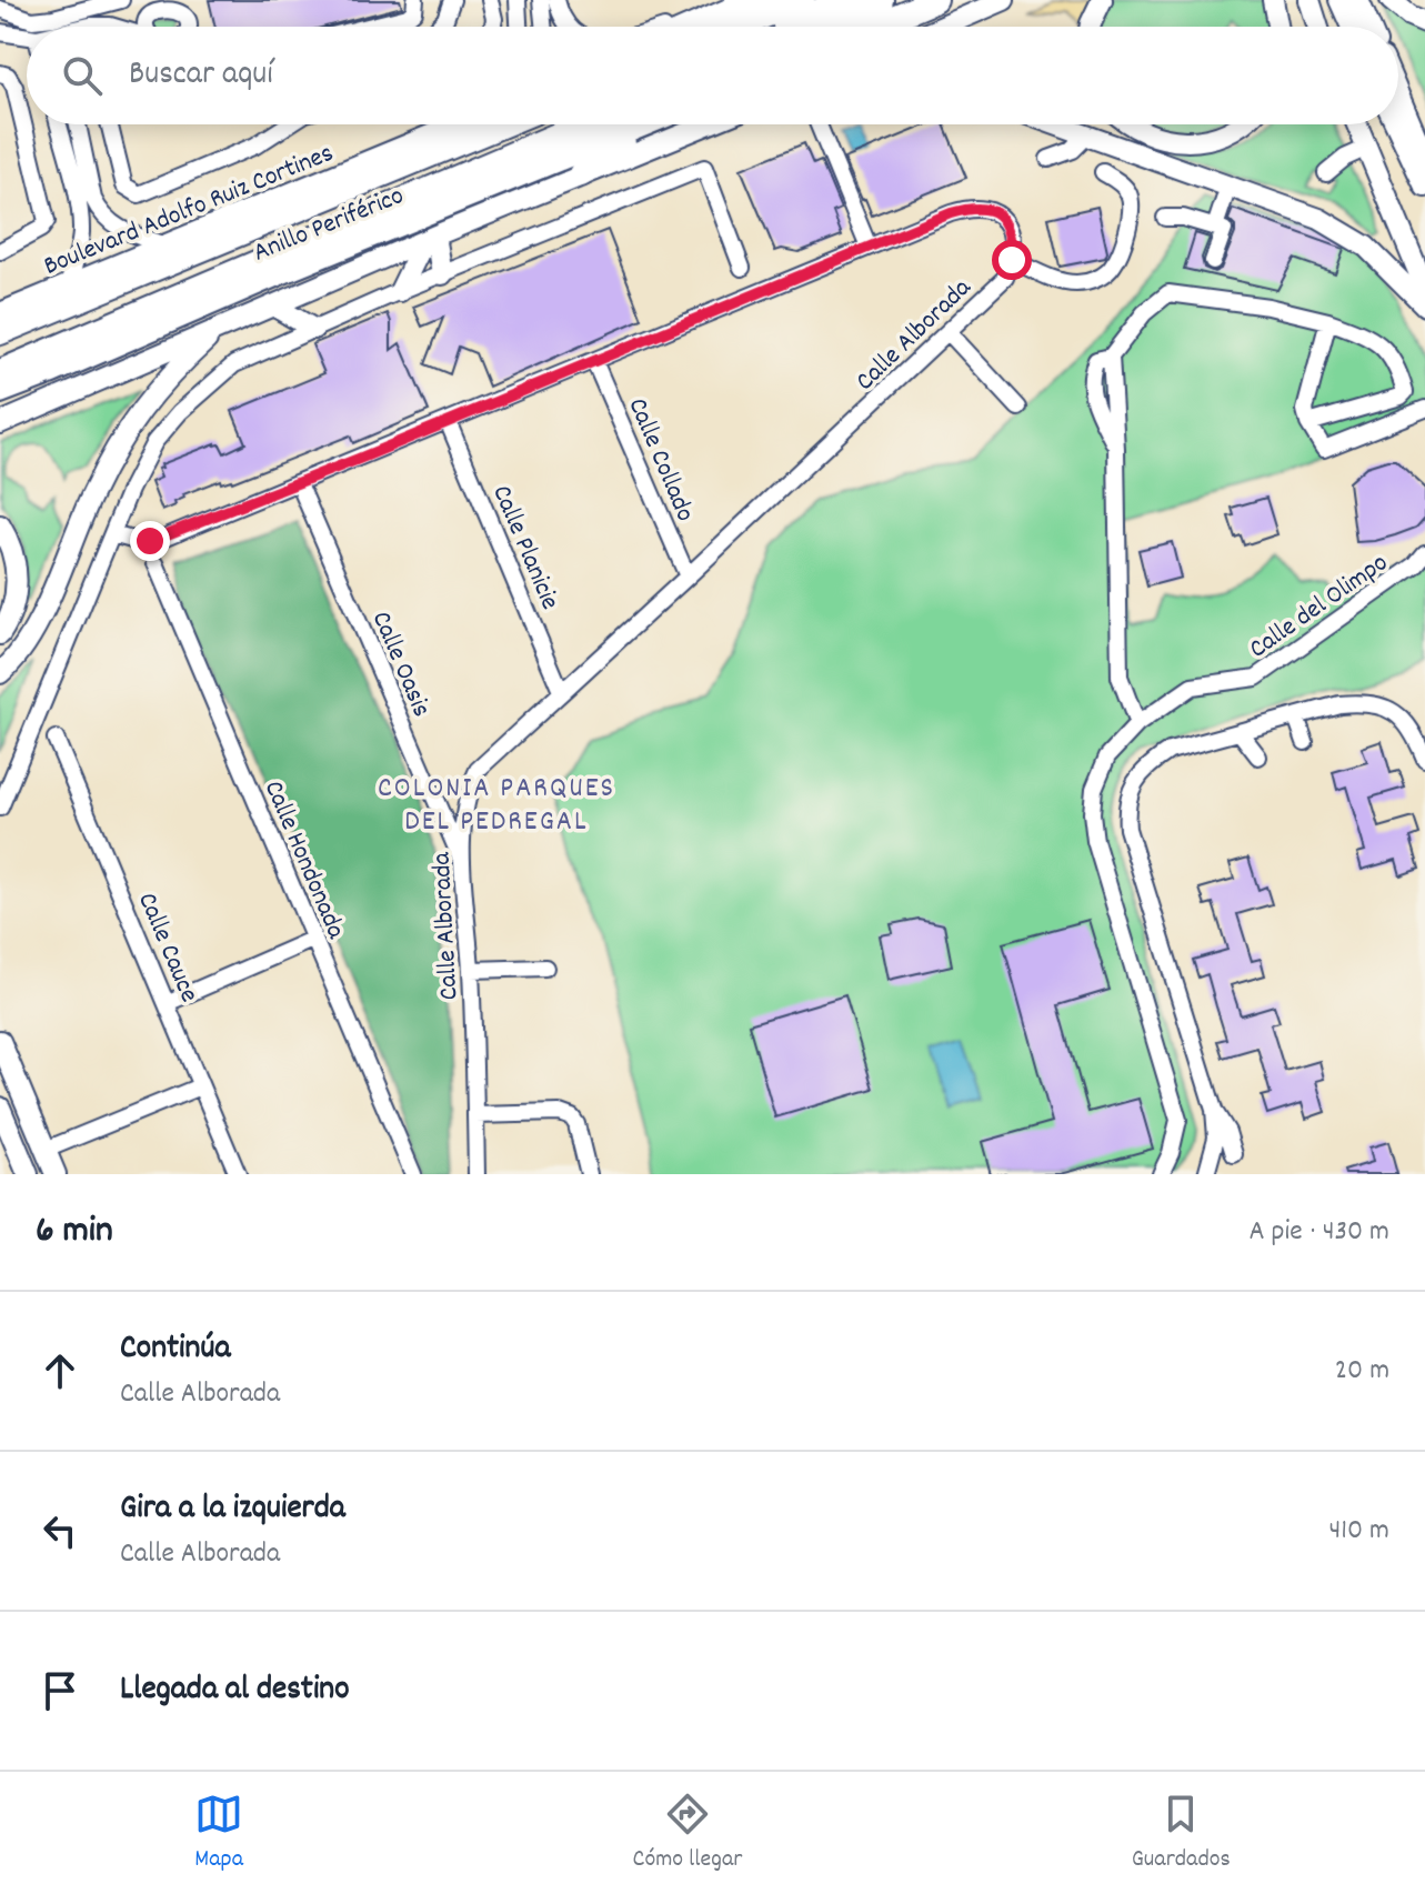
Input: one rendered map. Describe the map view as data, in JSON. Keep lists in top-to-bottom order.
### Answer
{
  "streets": {
    "highway": ["Anillo Periférico"],
    "main road": ["Boulevard Adolfo Ruiz Cortines"],
    "street": [
      "Calle Alborada",
      "Calle Collado",
      "Calle Planicie",
      "Calle del Olimpo",
      "Calle Oasis",
      "Calle Hondonada",
      "Calle Cauce"
    ]
  },
  "crossings": [
    ["Calle Alborada", "Calle Collado"],
    ["Calle Alborada", "Calle Planicie"],
    ["Calle Alborada", "Calle Oasis"]
  ],
  "districts": ["COLONIA PARQUES DEL PEDREGAL"],
  "page": {
    "search": "Buscar aquí",
    "heading": ["6 min", "A pie · 430 m"],
    "list": [
      ["Continúa", "Calle Alborada", "20 m"],
      ["Gira a la izquierda", "Calle Alborada", "410 m"],
      "Llegada al destino"
    ],
    "nav": ["Mapa", "Cómo llegar", "Guardados"]
  }
}
